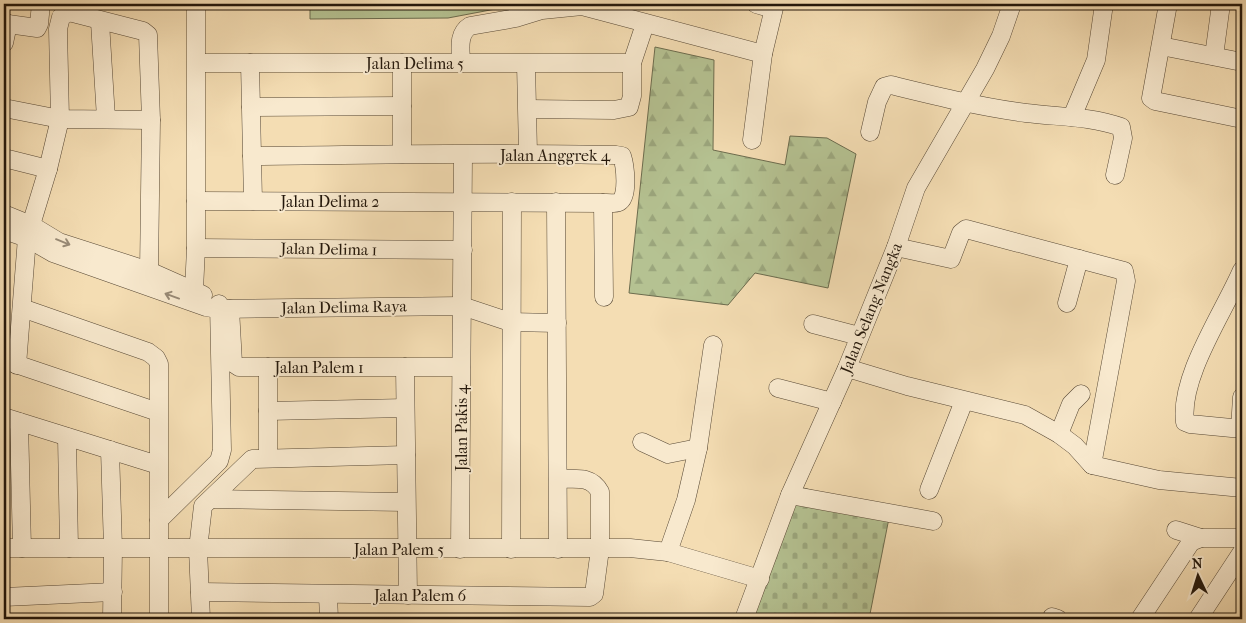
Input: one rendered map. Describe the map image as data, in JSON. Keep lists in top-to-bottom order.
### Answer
{
  "streets": {
    "street": [
      "Jalan Delima 5",
      "Jalan Anggrek 4",
      "Jalan Delima 2",
      "Jalan Delima 1",
      "Jalan Delima Raya",
      "Jalan Selang Nangka",
      "Jalan Palem 1",
      "Jalan Pakis 4",
      "Jalan Palem 5",
      "Jalan Palem 6"
    ]
  },
  "crossings": [
    ["Jalan Anggrek 4", "Jalan Delima 2"],
    ["Jalan Anggrek 4", "Jalan Pakis 4"],
    ["Jalan Delima 2", "Jalan Pakis 4"],
    ["Jalan Delima 1", "Jalan Pakis 4"],
    ["Jalan Delima Raya", "Jalan Palem 1"],
    ["Jalan Delima Raya", "Jalan Pakis 4"],
    ["Jalan Selang Nangka", "Jalan Palem 5"],
    ["Jalan Palem 1", "Jalan Pakis 4"],
    ["Jalan Pakis 4", "Jalan Palem 5"],
    ["Jalan Palem 5", "Jalan Palem 6"]
  ],
  "north": "top"
}
